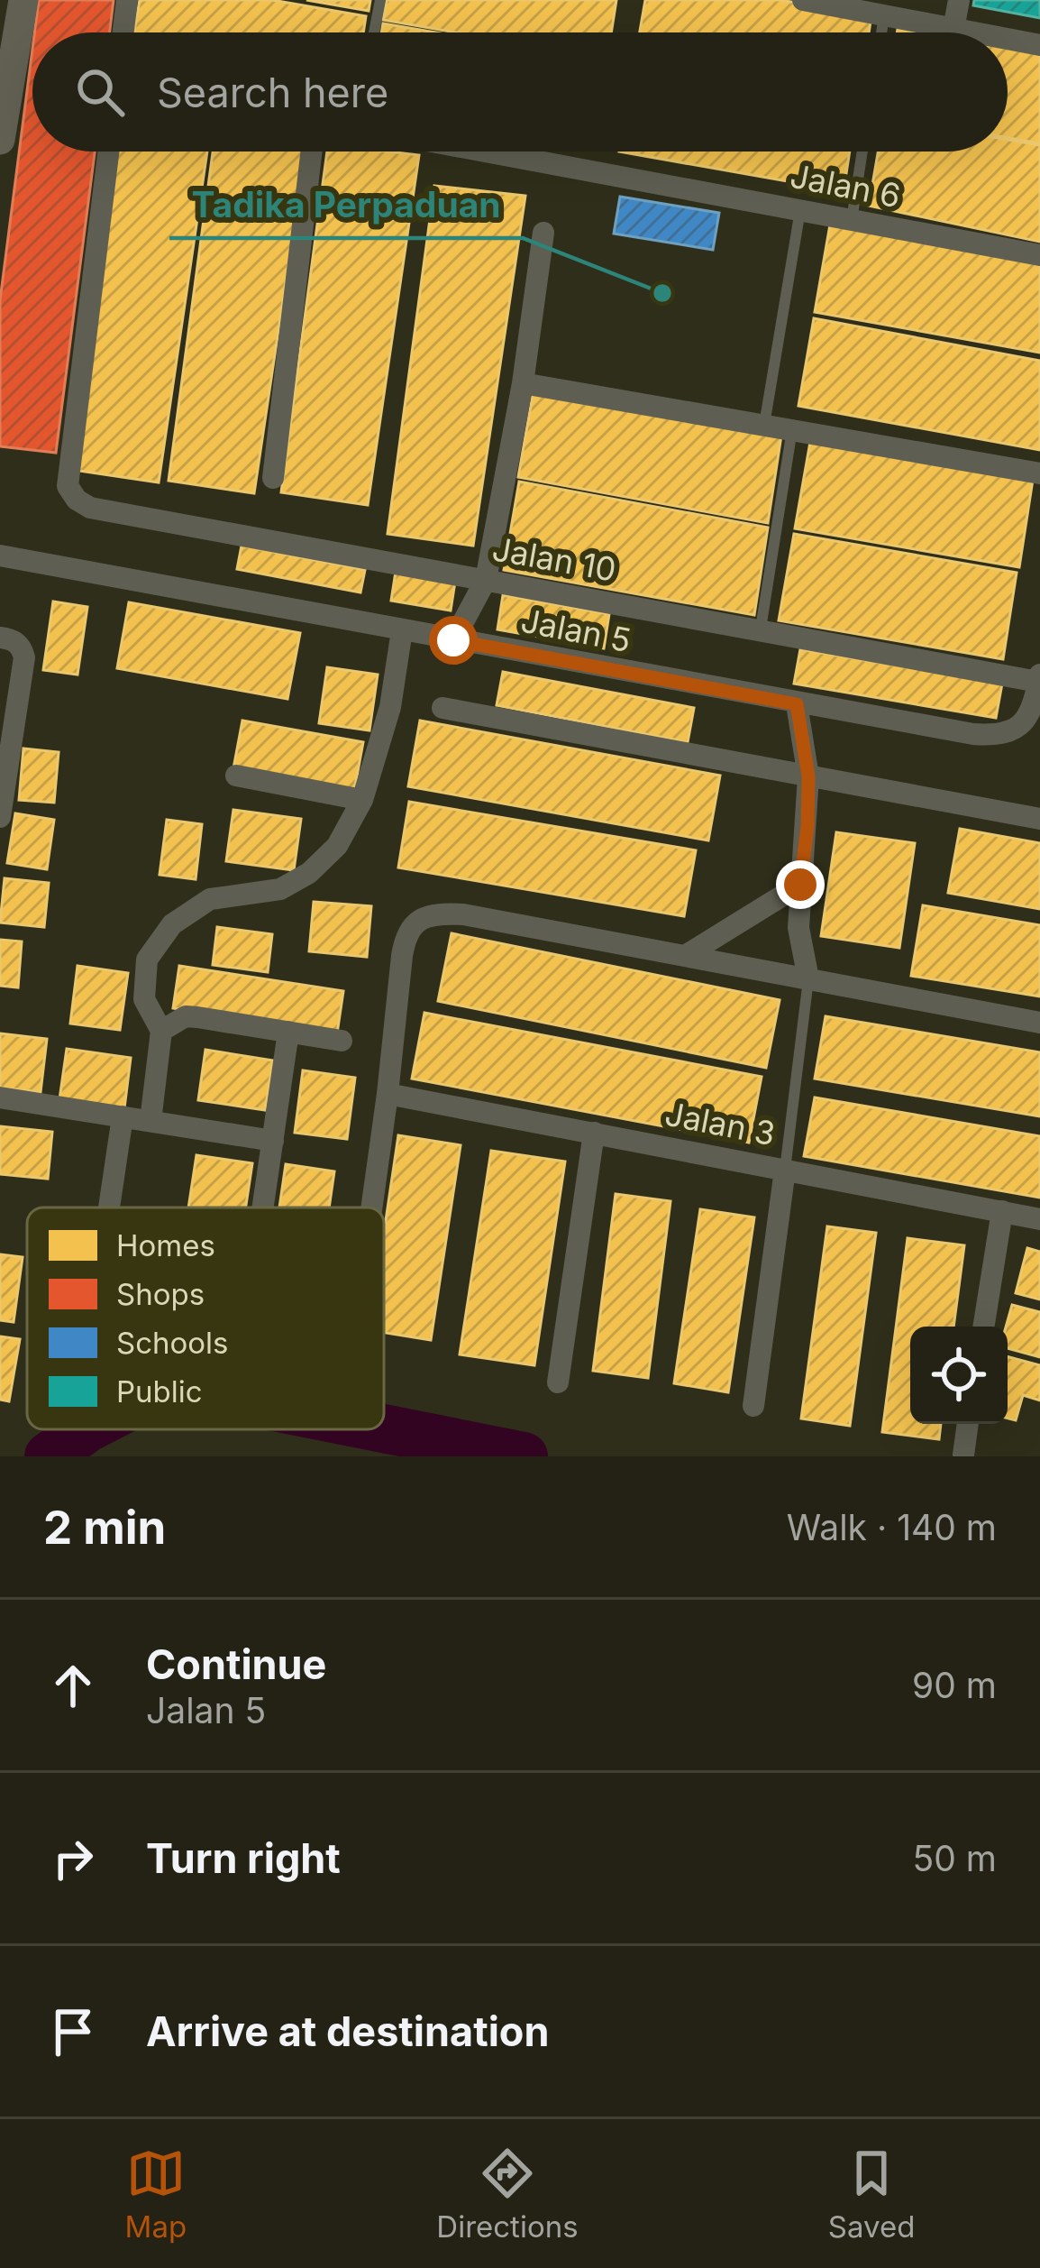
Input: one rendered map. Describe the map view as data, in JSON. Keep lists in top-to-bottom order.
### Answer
{
  "streets": {
    "street": [
      "Jalan 6",
      "Jalan 10",
      "Jalan 5",
      "Jalan 3"
    ]
  },
  "crossings": [
    ["Jalan 10", "Jalan 5"]
  ],
  "places": ["Tadika Perpaduan"],
  "legend": [
    "Homes",
    "Shops",
    "Schools",
    "Public"
  ],
  "page": {
    "search": "Search here",
    "heading": ["2 min", "Walk · 140 m"],
    "list": [
      ["Continue", "Jalan 5", "90 m"],
      ["Turn right", "50 m"],
      "Arrive at destination"
    ],
    "nav": ["Map", "Directions", "Saved"]
  }
}
